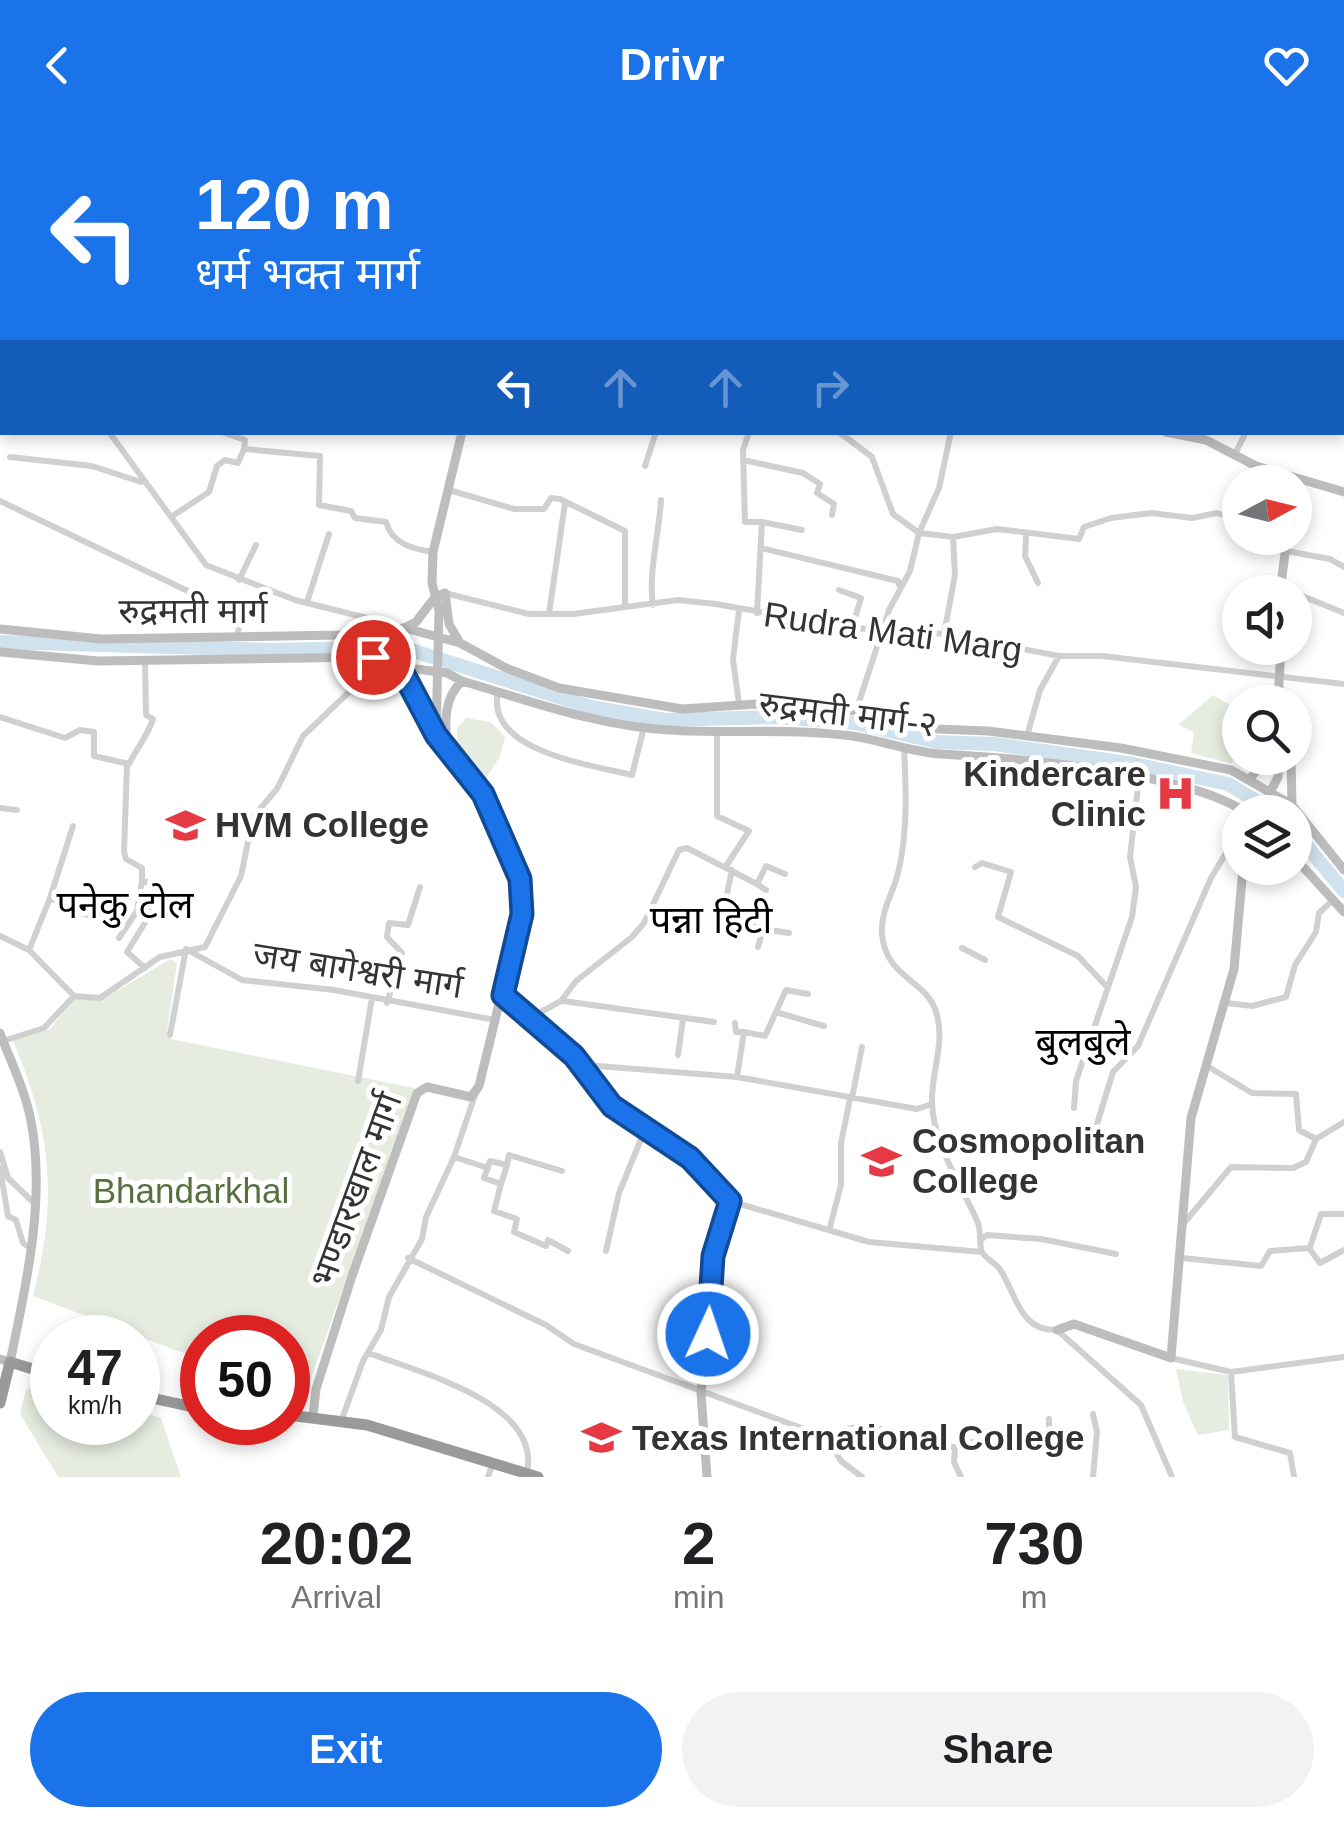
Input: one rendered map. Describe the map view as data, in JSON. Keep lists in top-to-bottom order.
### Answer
{
  "streets": {
    "street": [
      "रुद्रमती मार्ग",
      "Rudra Mati Marg",
      "रुद्रमती मार्ग-२",
      "जय बागेश्वरी मार्ग",
      "भण्डारखाल मार्ग"
    ]
  },
  "crossings": [
    ["रुद्रमती मार्ग-२", "जय बागेश्वरी मार्ग"],
    ["जय बागेश्वरी मार्ग", "भण्डारखाल मार्ग"]
  ],
  "districts": ["पनेकु टोल", "पन्ना हिटी", "बुलबुले"],
  "parks": ["Bhandarkhal"],
  "places": {
    "hospital": ["Kindercare Clinic"],
    "school or university": ["HVM College", "Cosmopolitan College", "Texas International College"]
  },
  "north": "right",
  "page": {
    "header": "Drivr",
    "turn": ["120 m", "धर्म भक्त मार्ग"],
    "speed": "47 km/h",
    "limit": "50",
    "eta": [
      "20:02",
      "Arrival",
      "2",
      "min",
      "730",
      "m"
    ],
    "buttons": ["Exit", "Share"]
  }
}
